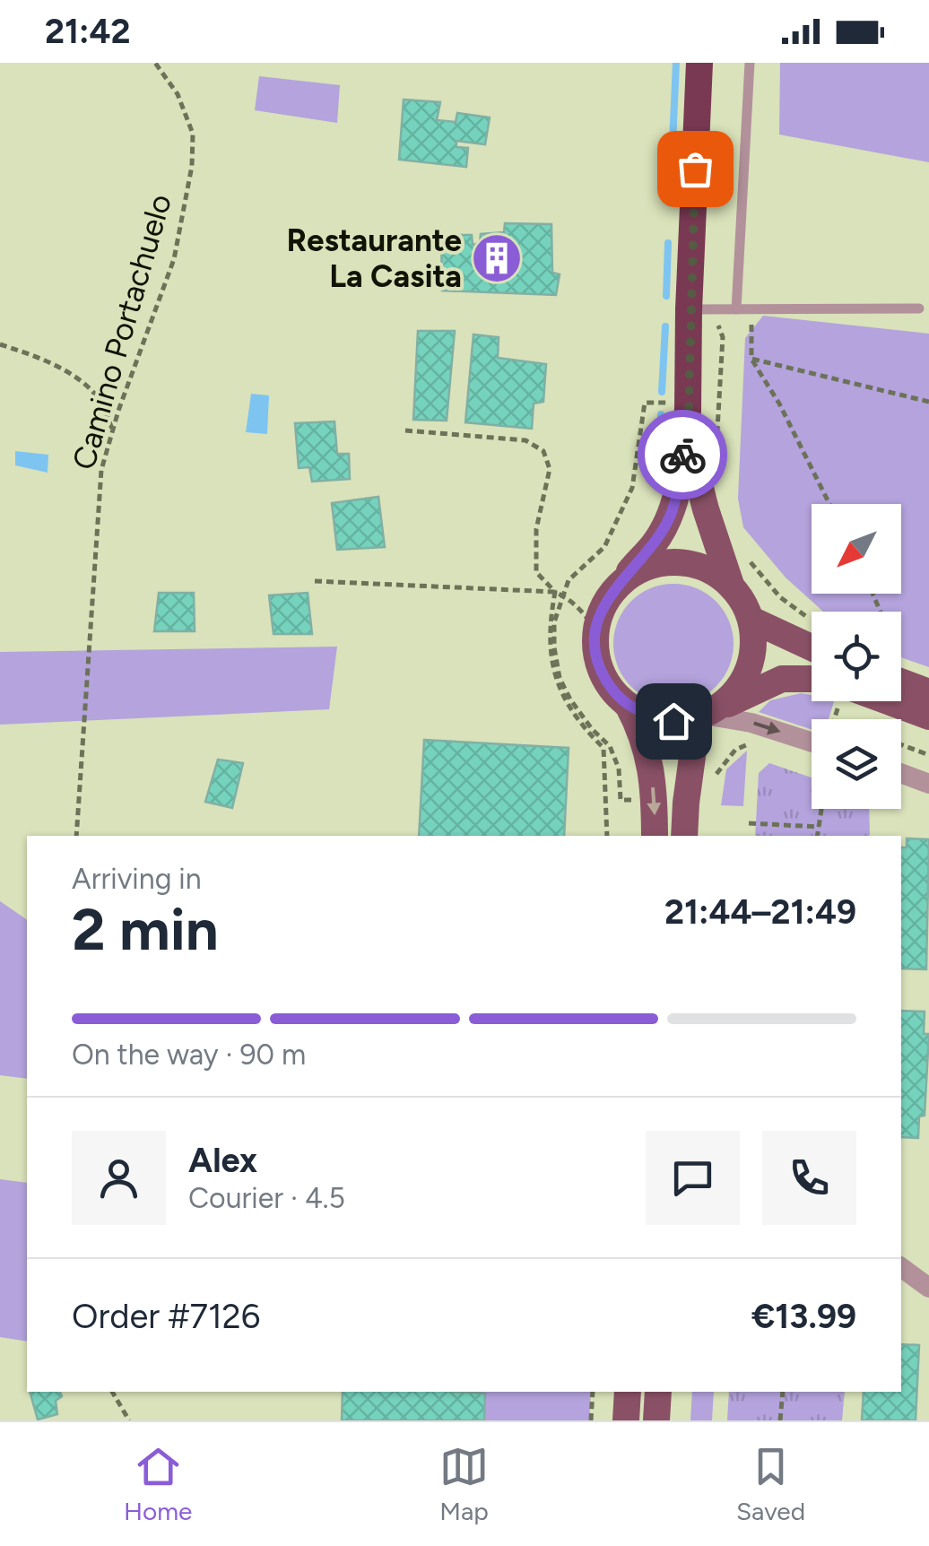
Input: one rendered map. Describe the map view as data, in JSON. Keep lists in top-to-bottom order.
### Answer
{
  "streets": {
    "path": ["Camino Portachuelo"]
  },
  "places": {
    "building": ["Restaurante La Casita"]
  },
  "north": "bottom left",
  "page": {
    "status": "21:42",
    "heading": ["2 min", "Arriving in", "21:44–21:49"],
    "panel": [
      "Alex",
      "Courier · 4.5",
      "Order #7126",
      "€13.99"
    ],
    "bar": "On the way · 90 m",
    "tabs": ["Home", "Map", "Saved"]
  }
}
